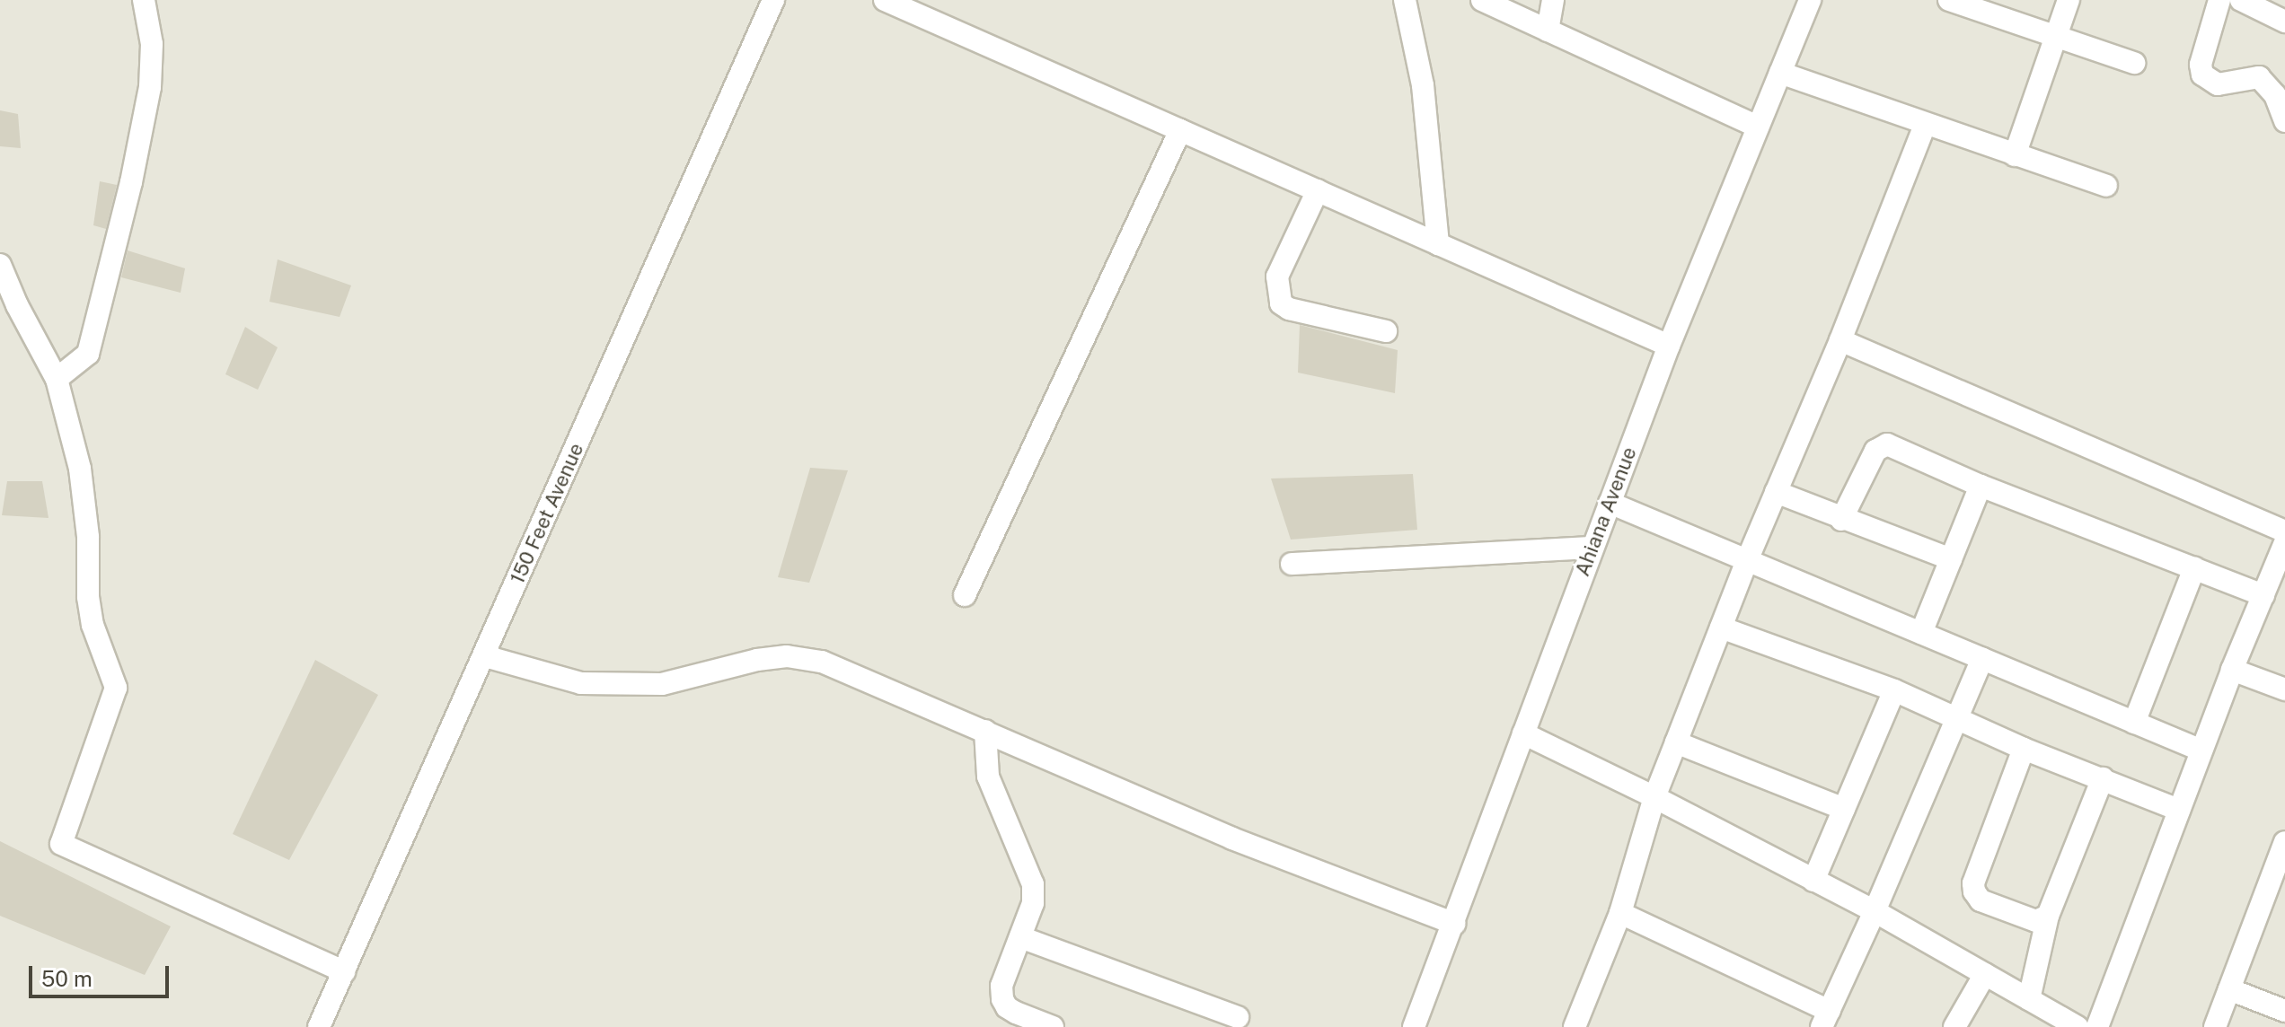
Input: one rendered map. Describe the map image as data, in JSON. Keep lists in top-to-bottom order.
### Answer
{
  "streets": {
    "street": ["Ahiana Avenue", "150 Feet Avenue"]
  },
  "scale_bar": "50 m"
}
